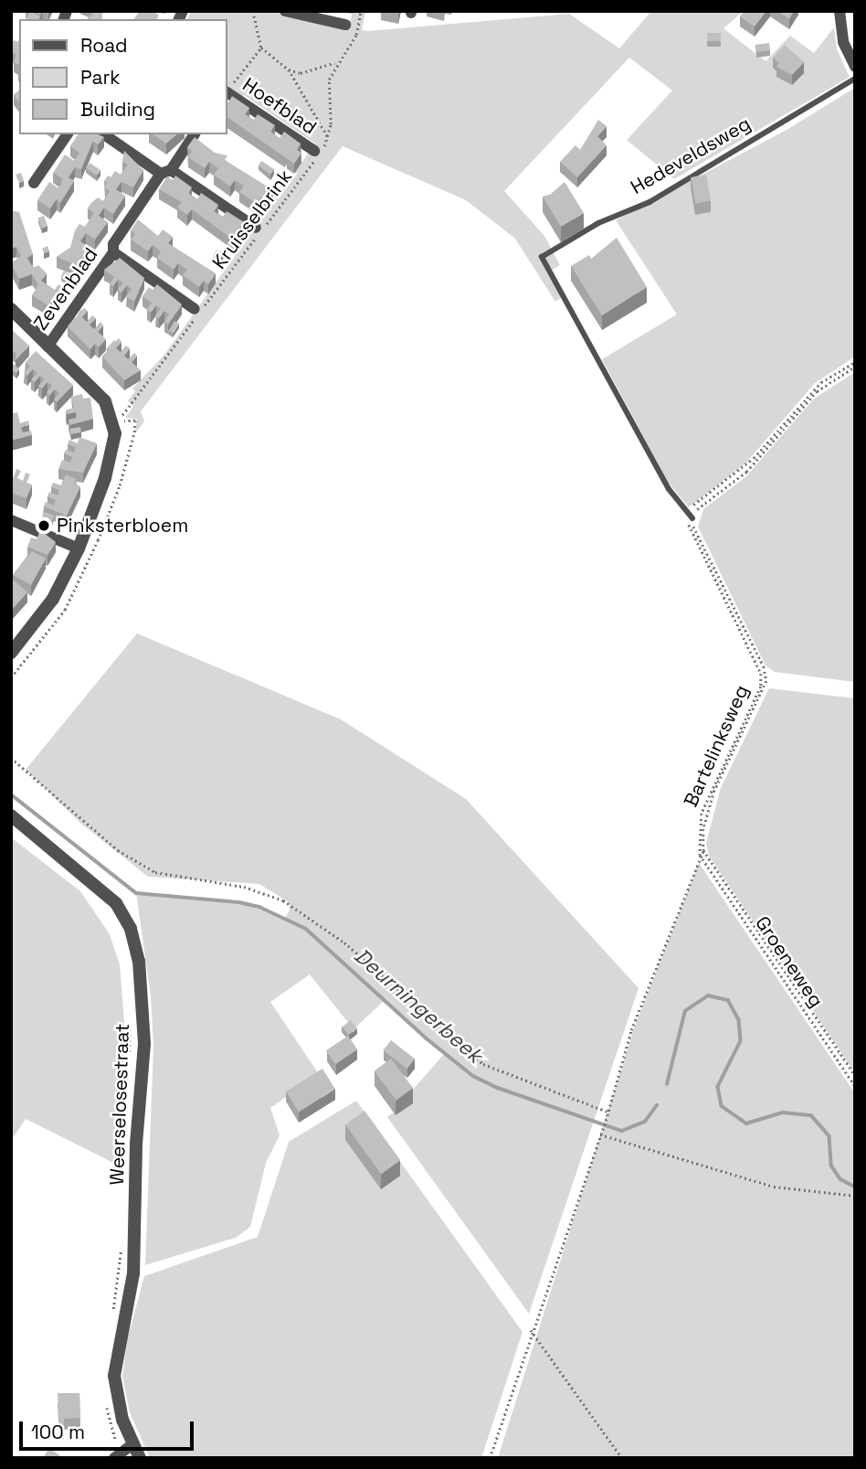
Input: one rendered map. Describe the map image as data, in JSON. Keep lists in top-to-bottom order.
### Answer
{
  "streets": {
    "street": ["Hoefblad", "Zevenblad", "Weerselosestraat"],
    "lane": ["Hedeveldsweg"],
    "path": ["Kruisselbrink", "Bartelinksweg", "Groeneweg"]
  },
  "crossings": [
    ["Hedeveldsweg", "Bartelinksweg"],
    ["Bartelinksweg", "Groeneweg"]
  ],
  "water": ["Deurningerbeek"],
  "places": ["Pinksterbloem"],
  "legend": ["Road", "Park", "Building"],
  "scale_bar": "100 m"
}
